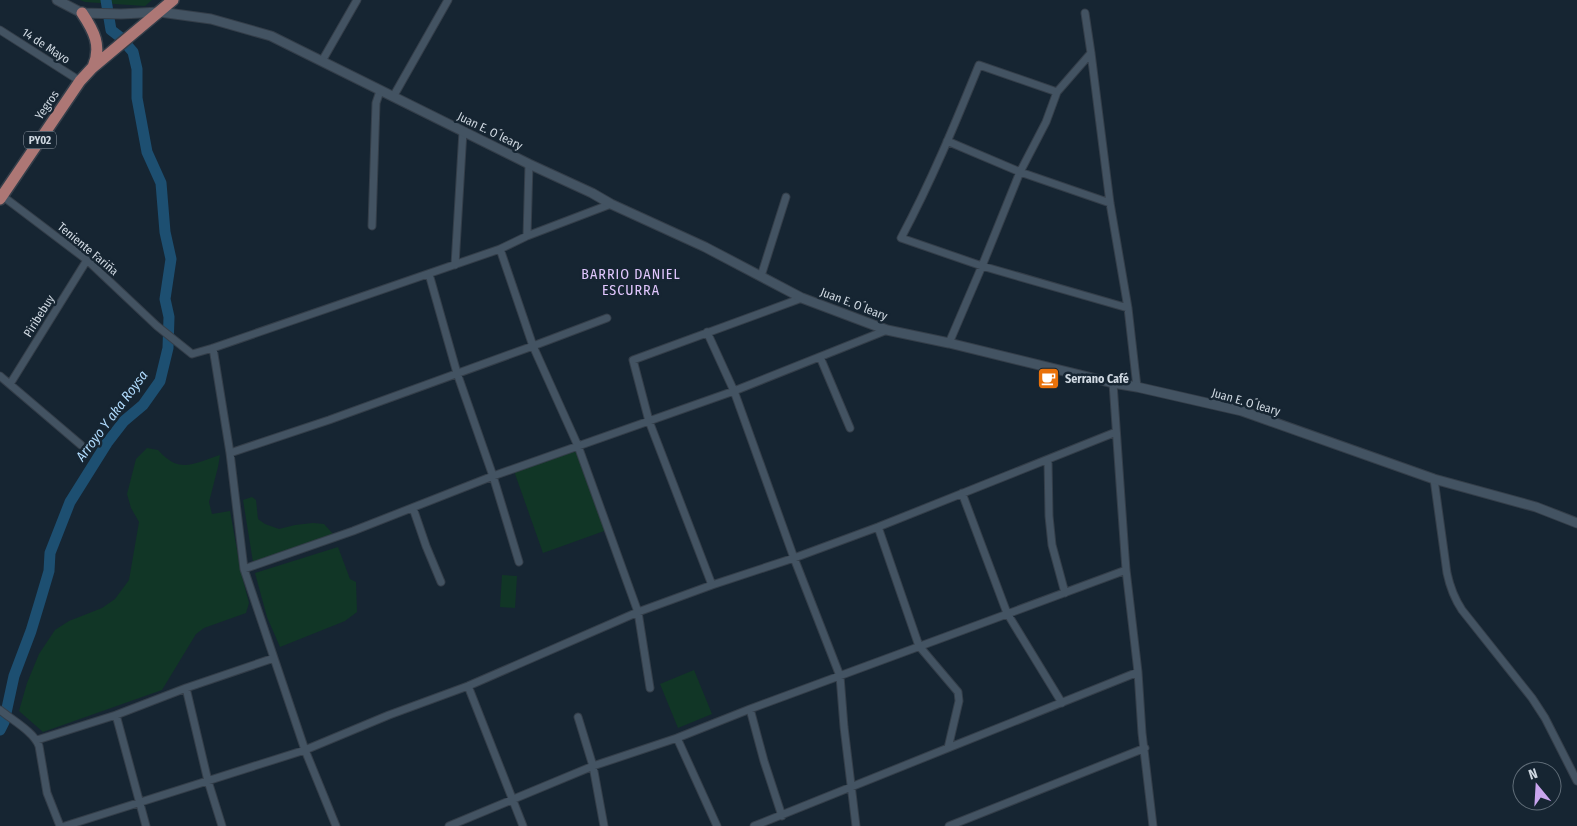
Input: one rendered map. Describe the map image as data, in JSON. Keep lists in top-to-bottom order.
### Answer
{
  "streets": {
    "main road": ["Yegros", "PY02"],
    "street": [
      "14 de Mayo",
      "Juan E. O´leary",
      "Teniente Fariña",
      "Piribebuy"
    ]
  },
  "crossings": [
    ["14 de Mayo", "Yegros"],
    ["Yegros", "Juan E. O´leary"],
    ["Yegros", "PY02"],
    ["Yegros", "Teniente Fariña"],
    ["Juan E. O´leary", "PY02"],
    ["Teniente Fariña", "Piribebuy"]
  ],
  "districts": ["BARRIO DANIEL ESCURRA"],
  "water": ["Arroyo Y aka Roysa"],
  "places": {
    "cafe": ["Serrano Café"]
  },
  "north": "top"
}
